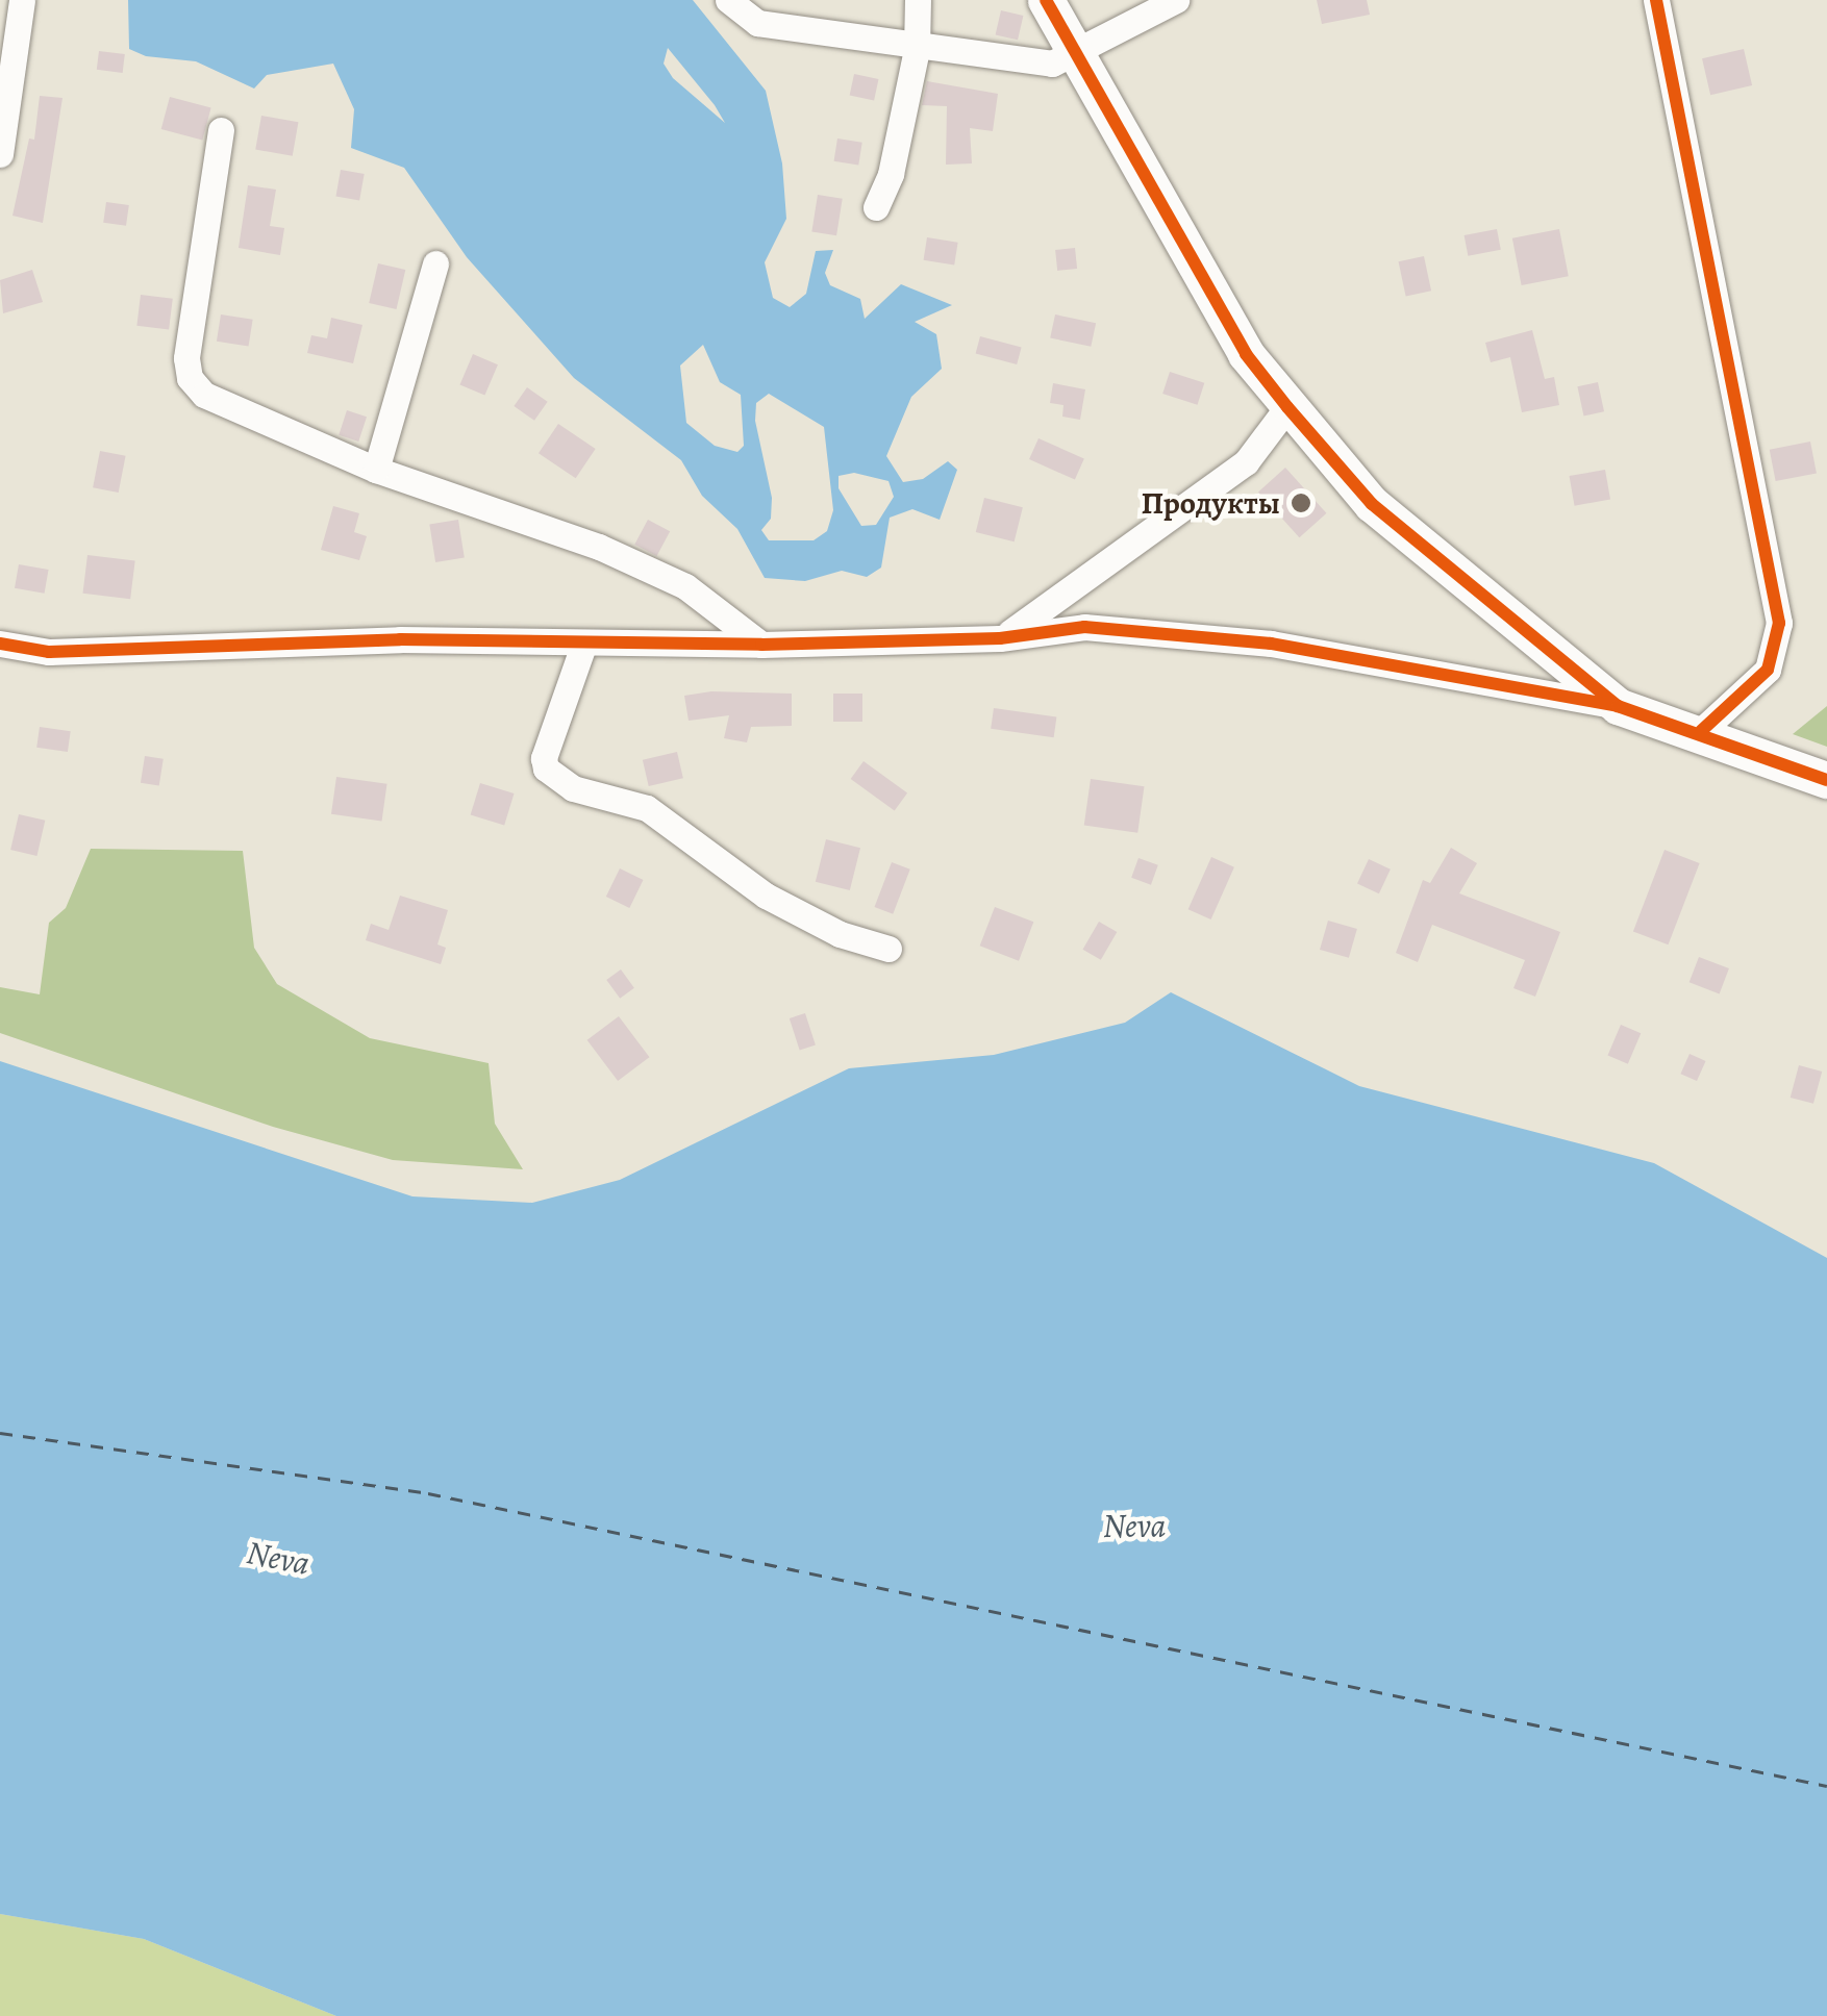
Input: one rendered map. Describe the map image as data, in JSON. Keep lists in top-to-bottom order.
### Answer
{
  "water": ["Neva"],
  "places": ["Продукты"]
}
